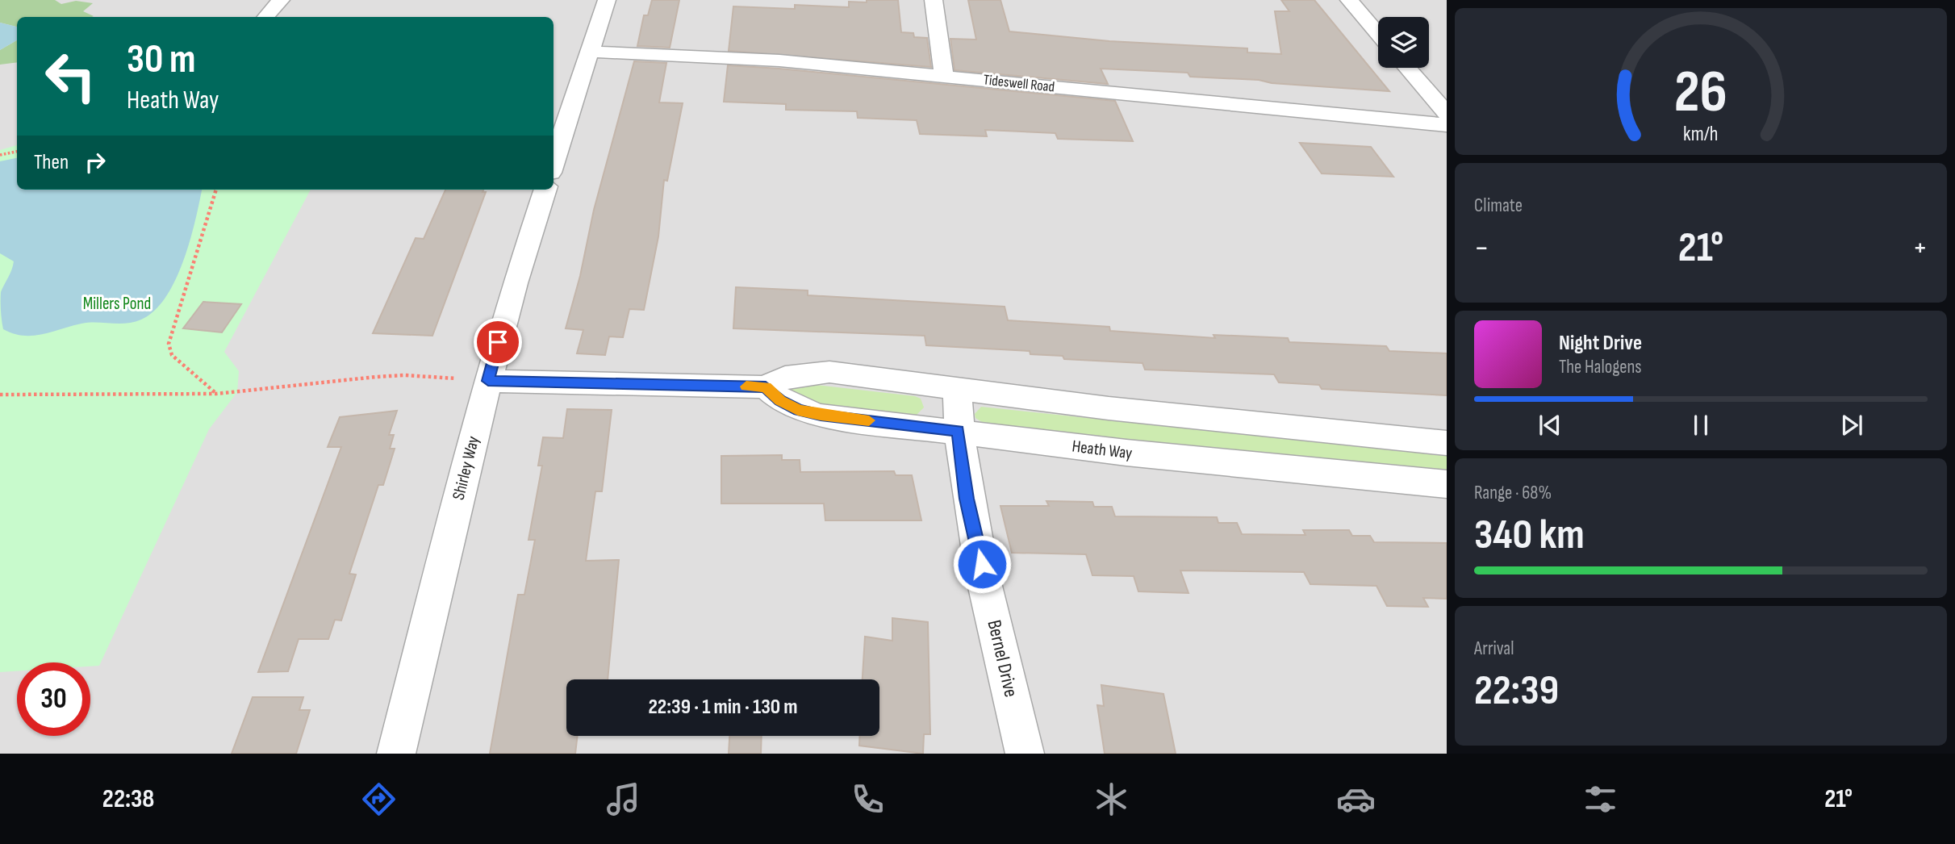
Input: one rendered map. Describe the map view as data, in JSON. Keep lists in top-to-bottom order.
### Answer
{
  "streets": {
    "street": [
      "Tideswell Road",
      "Heath Way",
      "Shirley Way",
      "Bernel Drive"
    ]
  },
  "crossings": [
    ["Heath Way", "Bernel Drive"]
  ],
  "parks": ["Millers Pond"],
  "page": {
    "turn": ["30 m", "Heath Way"],
    "then": "Then",
    "tile": [
      "Climate",
      ["Range · 68%", "340 km"],
      ["Arrival", "22:39"]
    ],
    "heat": ["−", "21°", "+"],
    "song": ["Night Drive", "The Halogens"],
    "limit": "30",
    "trip": "22:39 · 1 min · 130 m",
    "tabs": ["22:38", "21°"],
    "gauge": ["26", "km/h"]
  }
}
